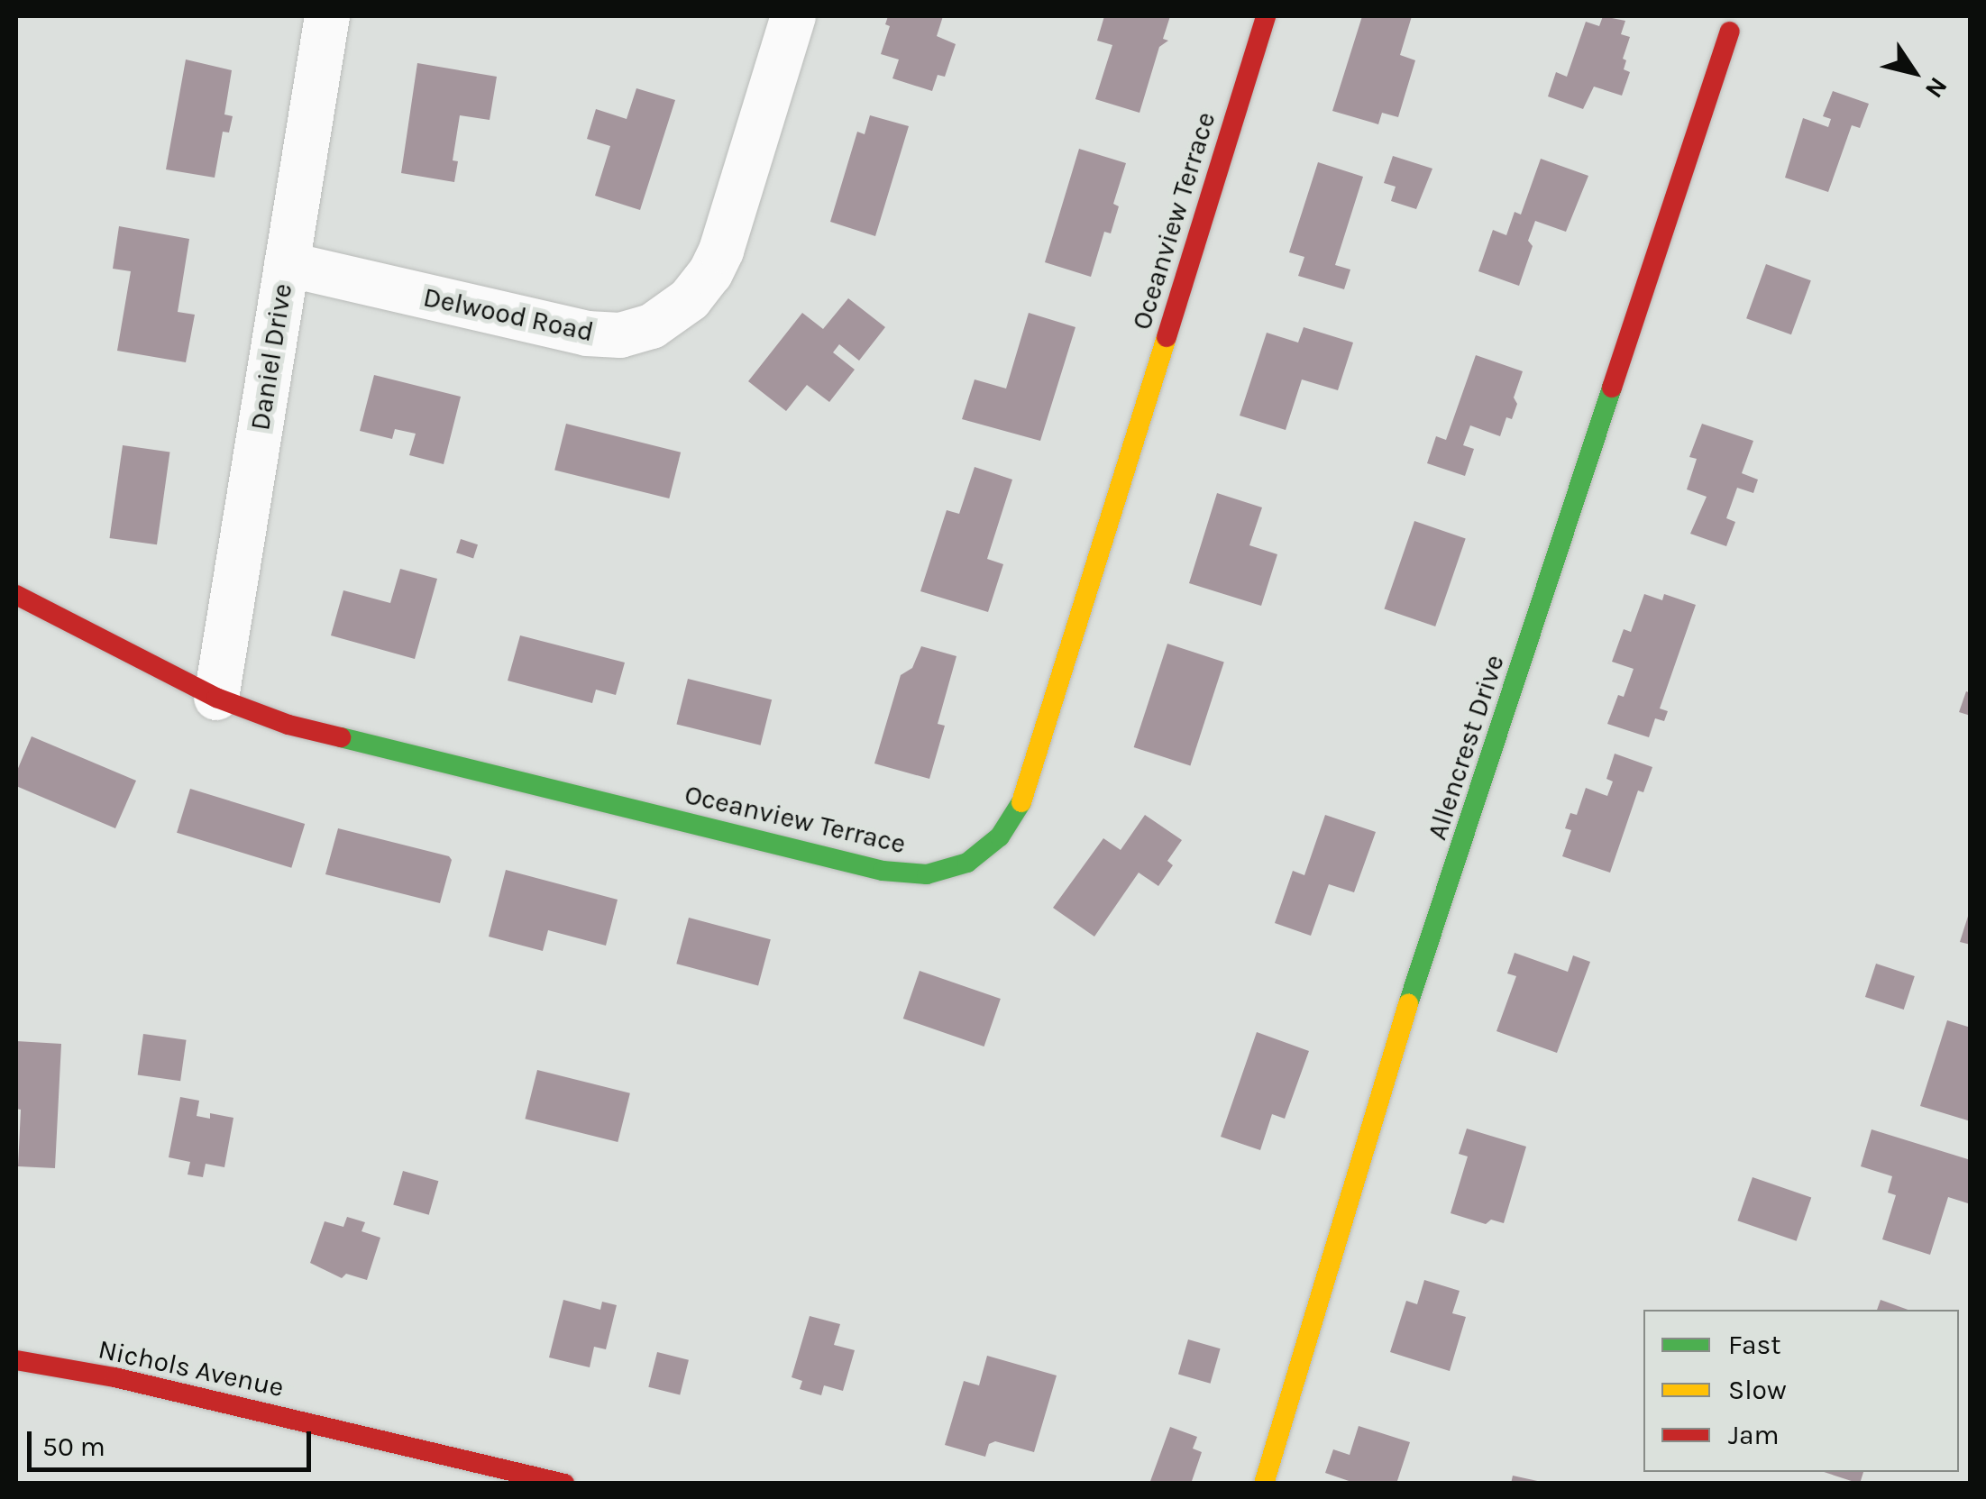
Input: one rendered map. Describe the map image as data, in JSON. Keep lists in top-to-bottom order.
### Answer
{
  "streets": {
    "street": [
      "Oceanview Terrace",
      "Delwood Road",
      "Daniel Drive",
      "Allencrest Drive",
      "Nichols Avenue"
    ]
  },
  "crossings": [
    ["Oceanview Terrace", "Daniel Drive"],
    ["Delwood Road", "Daniel Drive"]
  ],
  "legend": ["Fast", "Slow", "Jam"],
  "scale_bar": "50 m",
  "north": "bottom right"
}
